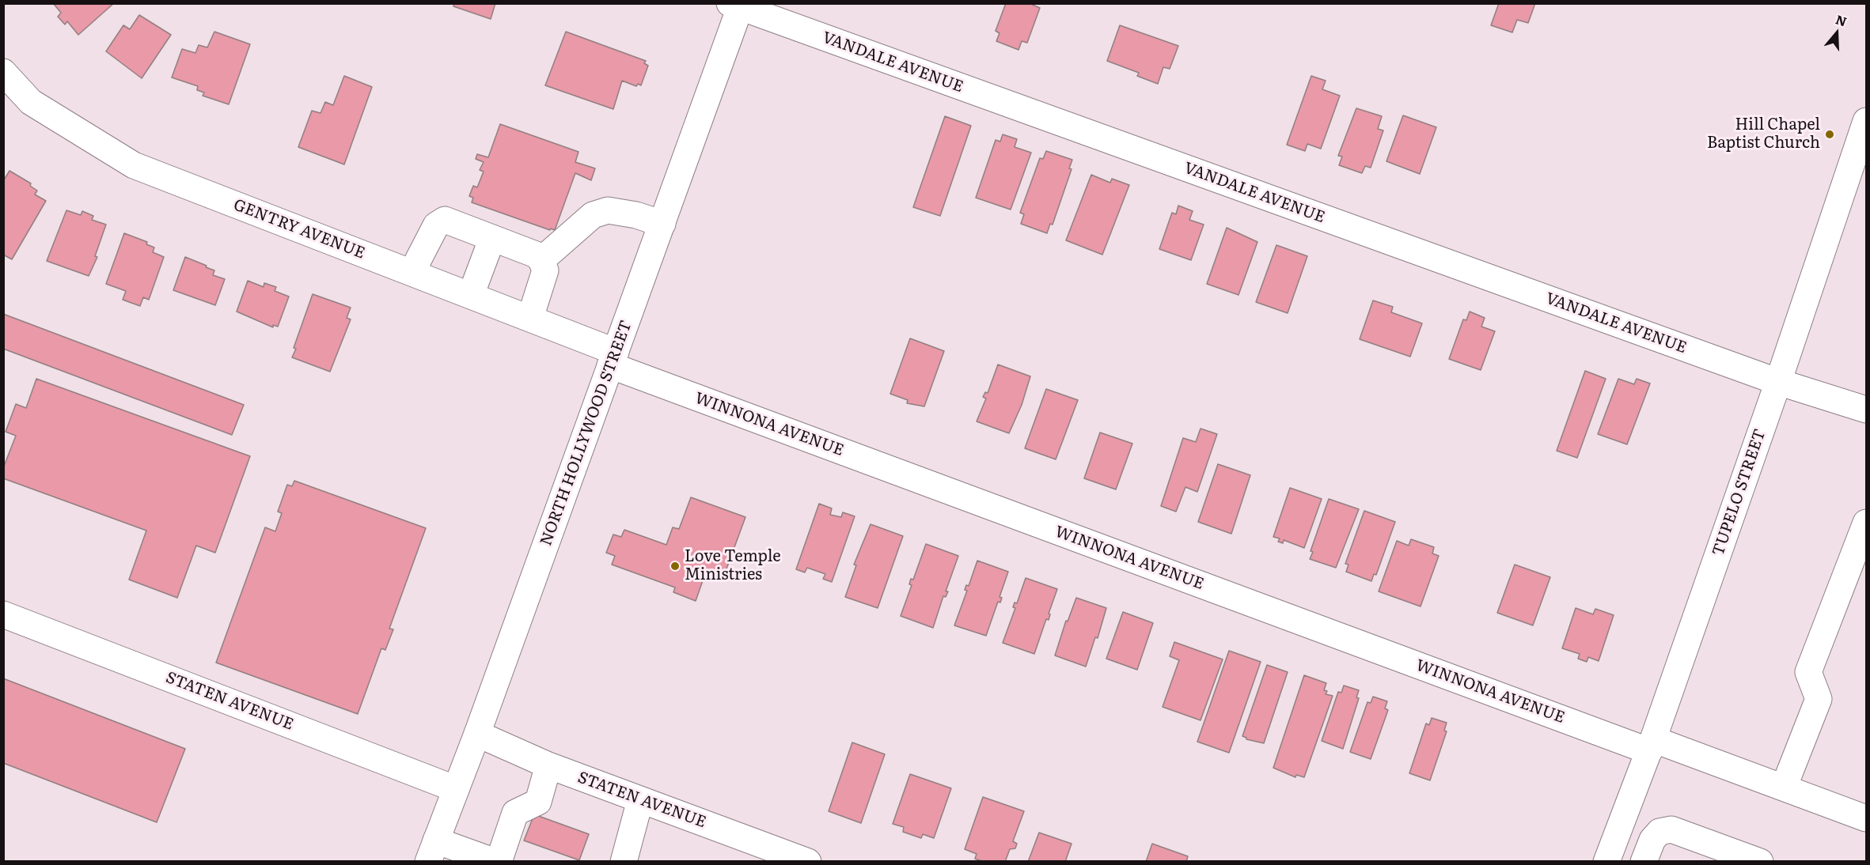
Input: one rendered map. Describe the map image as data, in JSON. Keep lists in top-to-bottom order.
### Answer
{
  "streets": {
    "street": [
      "VANDALE AVENUE",
      "GENTRY AVENUE",
      "WINNONA AVENUE",
      "NORTH HOLLYWOOD STREET",
      "TUPELO STREET",
      "STATEN AVENUE"
    ]
  },
  "crossings": [
    ["VANDALE AVENUE", "NORTH HOLLYWOOD STREET"],
    ["VANDALE AVENUE", "TUPELO STREET"],
    ["GENTRY AVENUE", "WINNONA AVENUE"],
    ["GENTRY AVENUE", "NORTH HOLLYWOOD STREET"],
    ["WINNONA AVENUE", "NORTH HOLLYWOOD STREET"],
    ["WINNONA AVENUE", "TUPELO STREET"],
    ["NORTH HOLLYWOOD STREET", "STATEN AVENUE"]
  ],
  "places": ["Hill Chapel Baptist Church", "Love Temple Ministries"],
  "north": "top"
}
